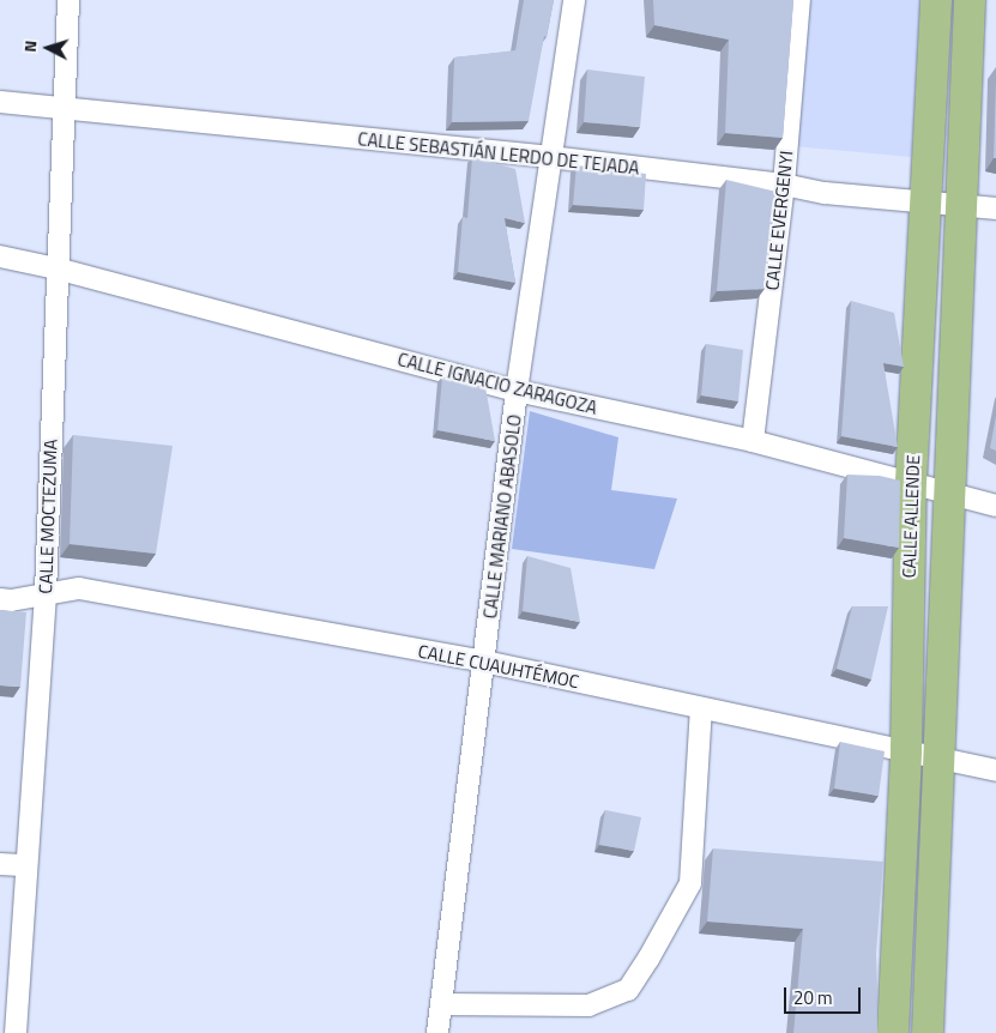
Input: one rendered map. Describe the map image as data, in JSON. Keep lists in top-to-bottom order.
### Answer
{
  "streets": {
    "main road": ["CALLE ALLENDE"],
    "street": [
      "CALLE SEBASTIÁN LERDO DE TEJADA",
      "CALLE EVERGENYI",
      "CALLE IGNACIO ZARAGOZA",
      "CALLE MOCTEZUMA",
      "CALLE MARIANO ABASOLO",
      "CALLE CUAUHTÉMOC"
    ]
  },
  "crossings": [
    ["CALLE SEBASTIÁN LERDO DE TEJADA", "CALLE EVERGENYI"],
    ["CALLE SEBASTIÁN LERDO DE TEJADA", "CALLE MOCTEZUMA"],
    ["CALLE SEBASTIÁN LERDO DE TEJADA", "CALLE MARIANO ABASOLO"],
    ["CALLE SEBASTIÁN LERDO DE TEJADA", "CALLE ALLENDE"],
    ["CALLE EVERGENYI", "CALLE IGNACIO ZARAGOZA"],
    ["CALLE IGNACIO ZARAGOZA", "CALLE MOCTEZUMA"],
    ["CALLE IGNACIO ZARAGOZA", "CALLE MARIANO ABASOLO"],
    ["CALLE IGNACIO ZARAGOZA", "CALLE ALLENDE"],
    ["CALLE MOCTEZUMA", "CALLE CUAUHTÉMOC"],
    ["CALLE MARIANO ABASOLO", "CALLE CUAUHTÉMOC"],
    ["CALLE ALLENDE", "CALLE CUAUHTÉMOC"]
  ],
  "scale_bar": "20 m",
  "north": "left"
}
